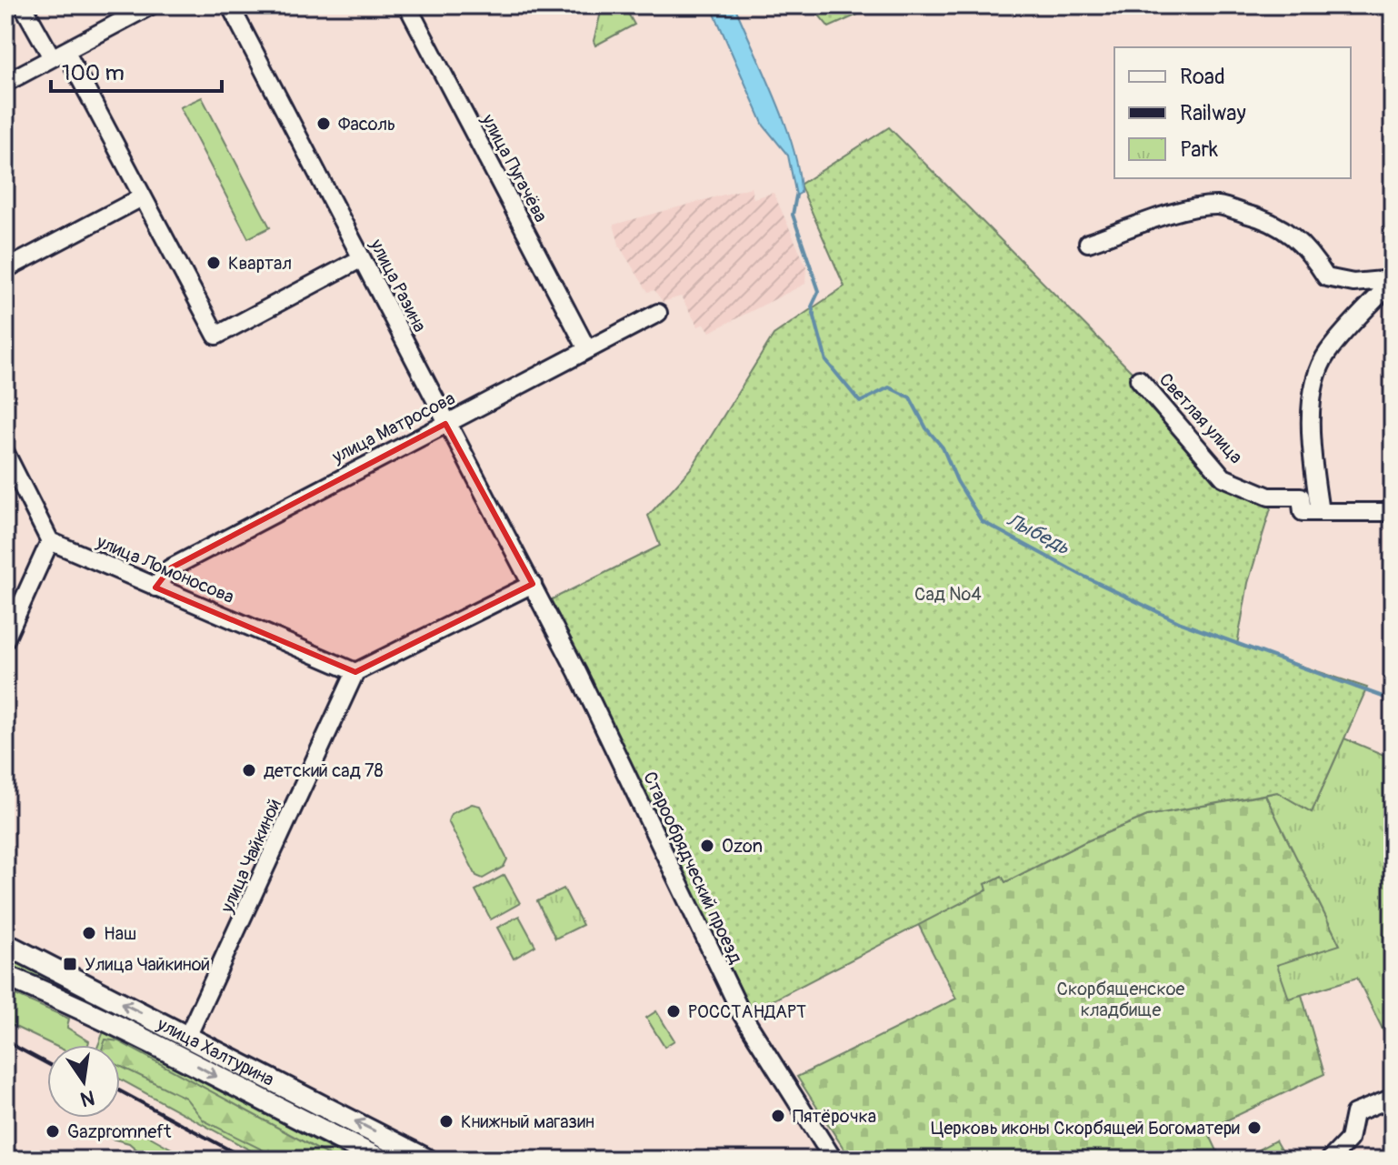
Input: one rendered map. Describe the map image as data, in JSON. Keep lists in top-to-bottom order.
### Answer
{
  "streets": {
    "main road": ["улица Халтурина"],
    "street": [
      "улица Пугачёва",
      "улица Разина",
      "Светлая улица",
      "улица Матросова",
      "улица Ломоносова",
      "улица Чайкиной",
      "Старообрядческий проезд"
    ]
  },
  "crossings": [
    ["улица Пугачёва", "улица Матросова"],
    ["улица Разина", "улица Матросова"],
    ["улица Разина", "Старообрядческий проезд"],
    ["улица Матросова", "улица Ломоносова"],
    ["улица Ломоносова", "улица Чайкиной"],
    ["улица Чайкиной", "улица Халтурина"]
  ],
  "water": ["Лыбедь"],
  "parks": ["Сад №4", "Скорбященское кладбище"],
  "places": {
    "other": [
      "Фасоль",
      "Квартал",
      "детский сад 78",
      "Ozon",
      "Наш",
      "РОССТАНДАРТ",
      "Пятёрочка",
      "Книжный магазин",
      "Церковь иконы Скорбящей Богоматери",
      "Gazpromneft"
    ],
    "transit": ["Улица Чайкиной"]
  },
  "legend": ["Road", "Railway", "Park"],
  "scale_bar": "100 m",
  "north": "bottom"
}
